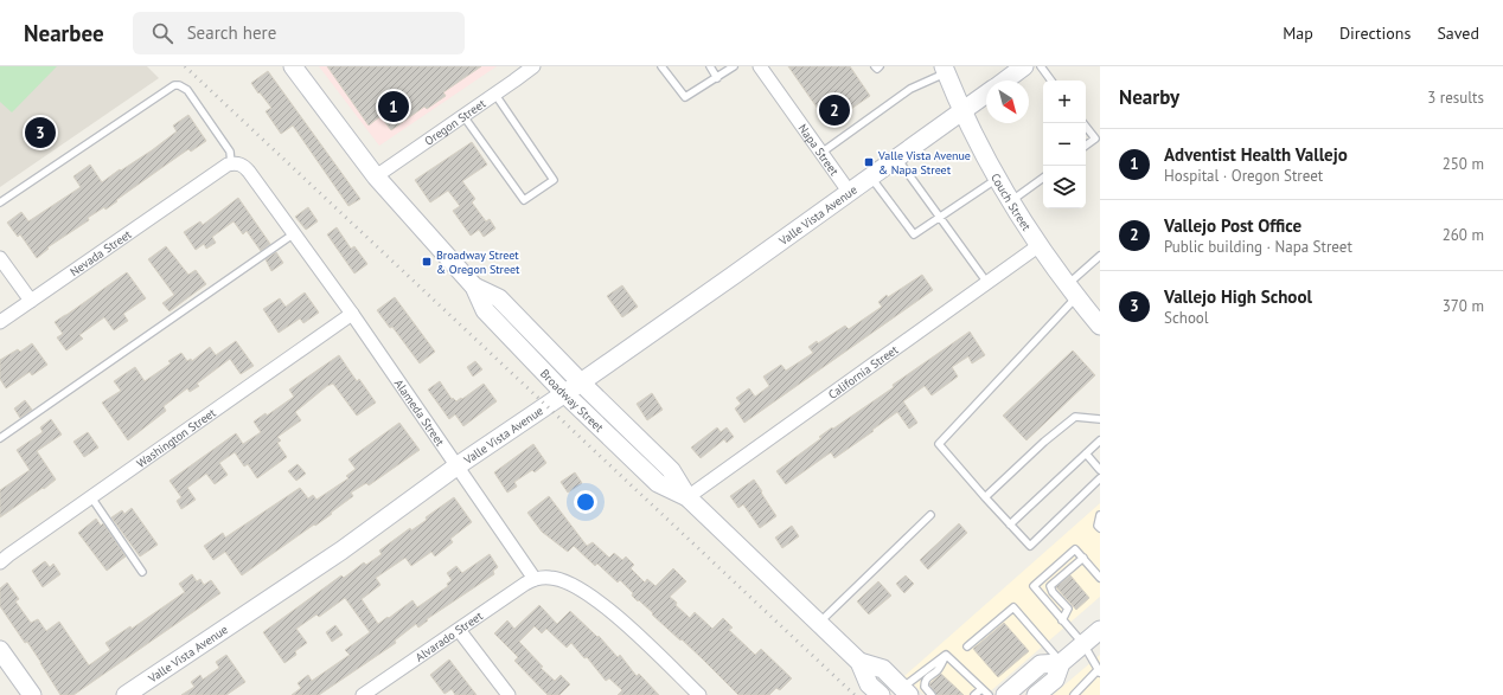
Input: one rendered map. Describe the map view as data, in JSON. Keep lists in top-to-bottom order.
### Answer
{
  "streets": {
    "street": [
      "Oregon Street",
      "Napa Street",
      "Couch Street",
      "Valle Vista Avenue",
      "Nevada Street",
      "California Street",
      "Broadway Street",
      "Alameda Street",
      "Washington Street",
      "Alvarado Street"
    ]
  },
  "crossings": [
    ["Oregon Street", "Broadway Street"],
    ["Napa Street", "Valle Vista Avenue"],
    ["Couch Street", "Valle Vista Avenue"],
    ["Couch Street", "California Street"],
    ["Valle Vista Avenue", "Broadway Street"],
    ["Valle Vista Avenue", "Alameda Street"],
    ["Nevada Street", "Alameda Street"],
    ["California Street", "Broadway Street"],
    ["Alameda Street", "Washington Street"],
    ["Alameda Street", "Alvarado Street"]
  ],
  "places": {
    "transit": ["Valle Vista Avenue & Napa Street", "Broadway Street & Oregon Street"]
  },
  "north": "bottom right",
  "page": {
    "header": "Nearbee",
    "search": "Search here",
    "nav": ["Map", "Directions", "Saved"],
    "heading": ["Nearby", "3 results"],
    "map_buttons": ["+", "−"],
    "pins": ["1", "2", "3"],
    "list": [
      {
        "mark": "1",
        "name": "Adventist Health Vallejo",
        "note": "Hospital · Oregon Street",
        "value": "250 m"
      },
      {
        "mark": "2",
        "name": "Vallejo Post Office",
        "note": "Public building · Napa Street",
        "value": "260 m"
      },
      {
        "mark": "3",
        "name": "Vallejo High School",
        "note": "School",
        "value": "370 m"
      }
    ]
  }
}
